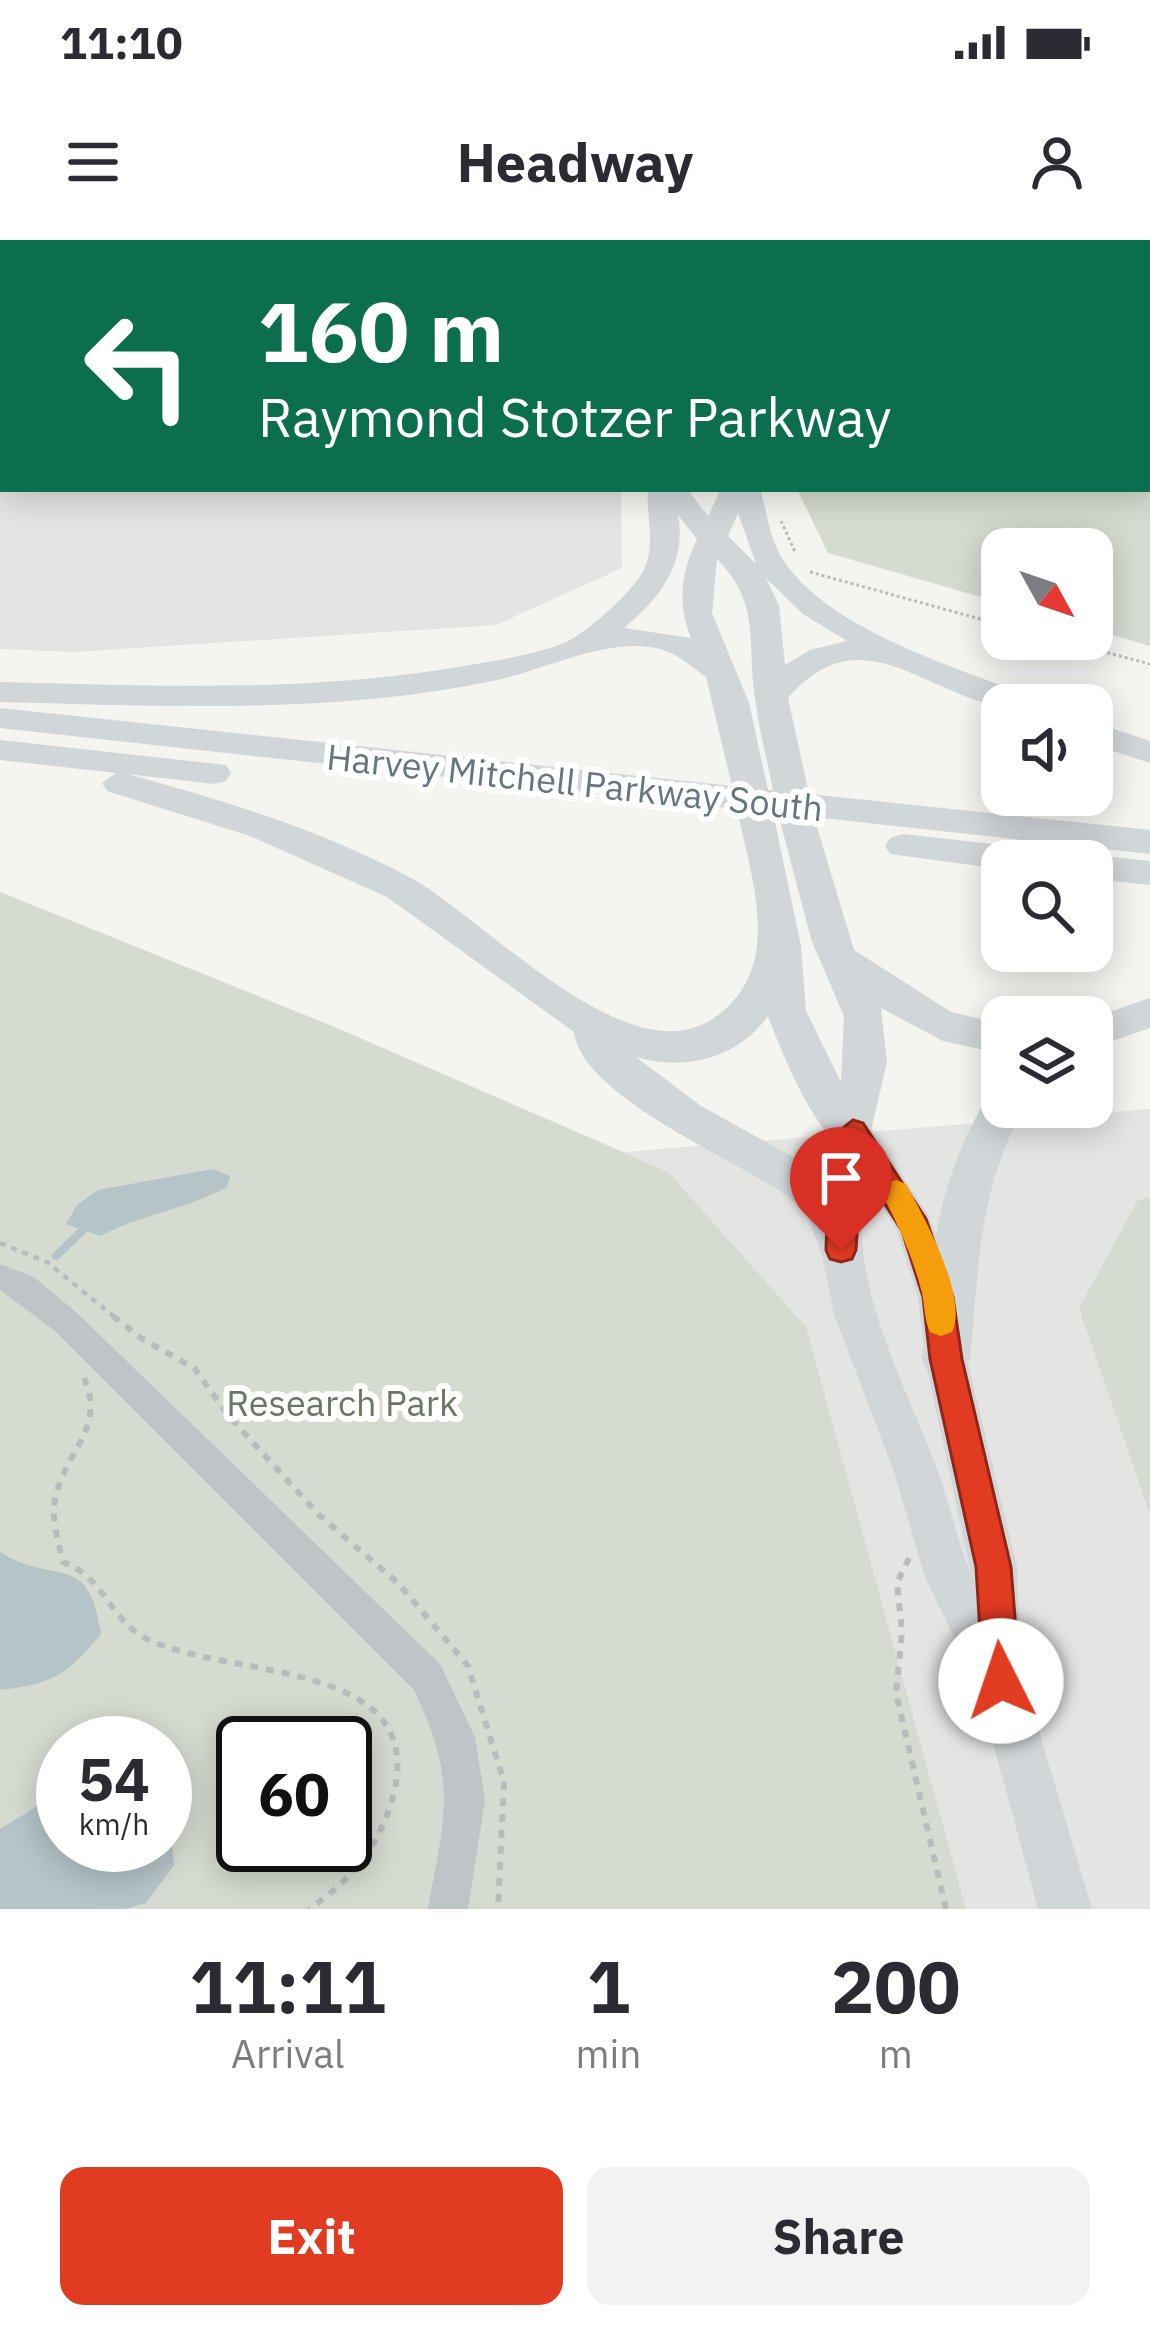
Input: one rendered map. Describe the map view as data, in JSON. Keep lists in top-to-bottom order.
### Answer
{
  "streets": {
    "highway": ["Harvey Mitchell Parkway South"]
  },
  "parks": ["Research Park"],
  "north": "bottom right",
  "page": {
    "status": "11:10",
    "header": "Headway",
    "turn": ["160 m", "Raymond Stotzer Parkway"],
    "speed": "54 km/h",
    "limit": "60",
    "eta": [
      "11:11",
      "Arrival",
      "1",
      "min",
      "200",
      "m"
    ],
    "buttons": ["Exit", "Share"]
  }
}
